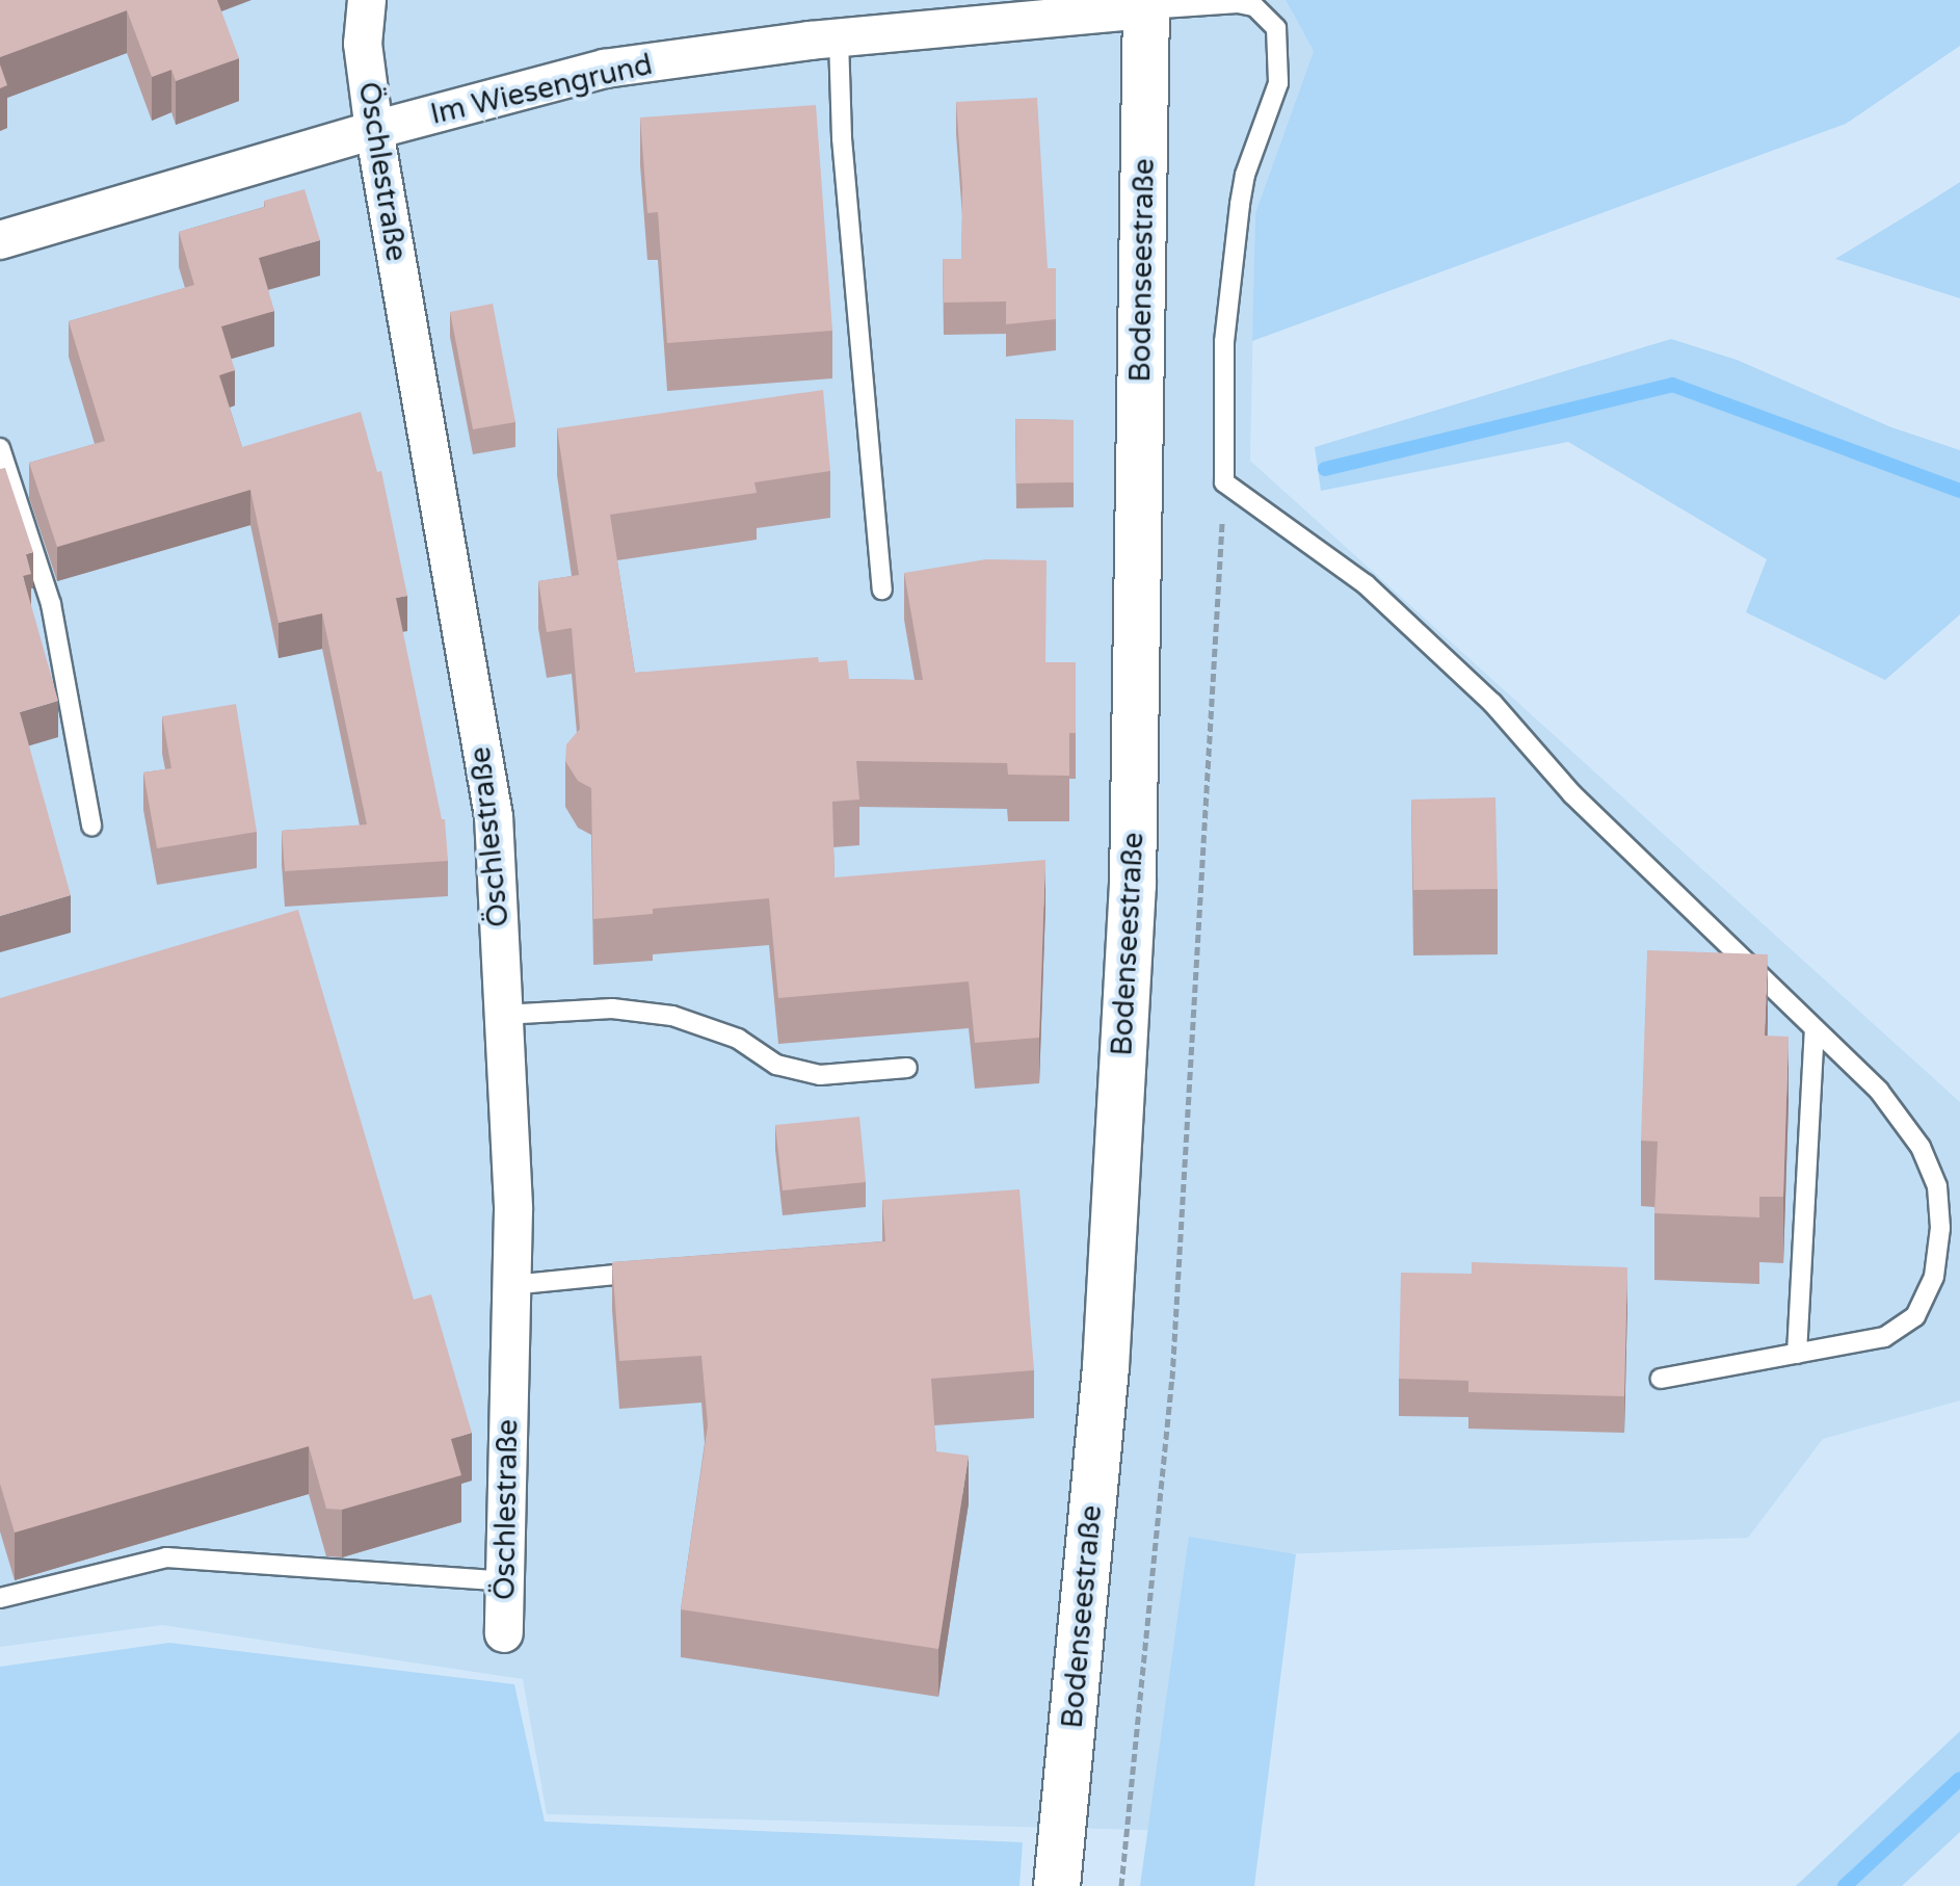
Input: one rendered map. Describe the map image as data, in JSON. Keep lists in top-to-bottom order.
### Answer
{
  "streets": {
    "street": ["Im Wiesengrund", "Öschlestraße", "Bodenseestraße"]
  },
  "crossings": [
    ["Im Wiesengrund", "Öschlestraße"],
    ["Im Wiesengrund", "Bodenseestraße"]
  ]
}
